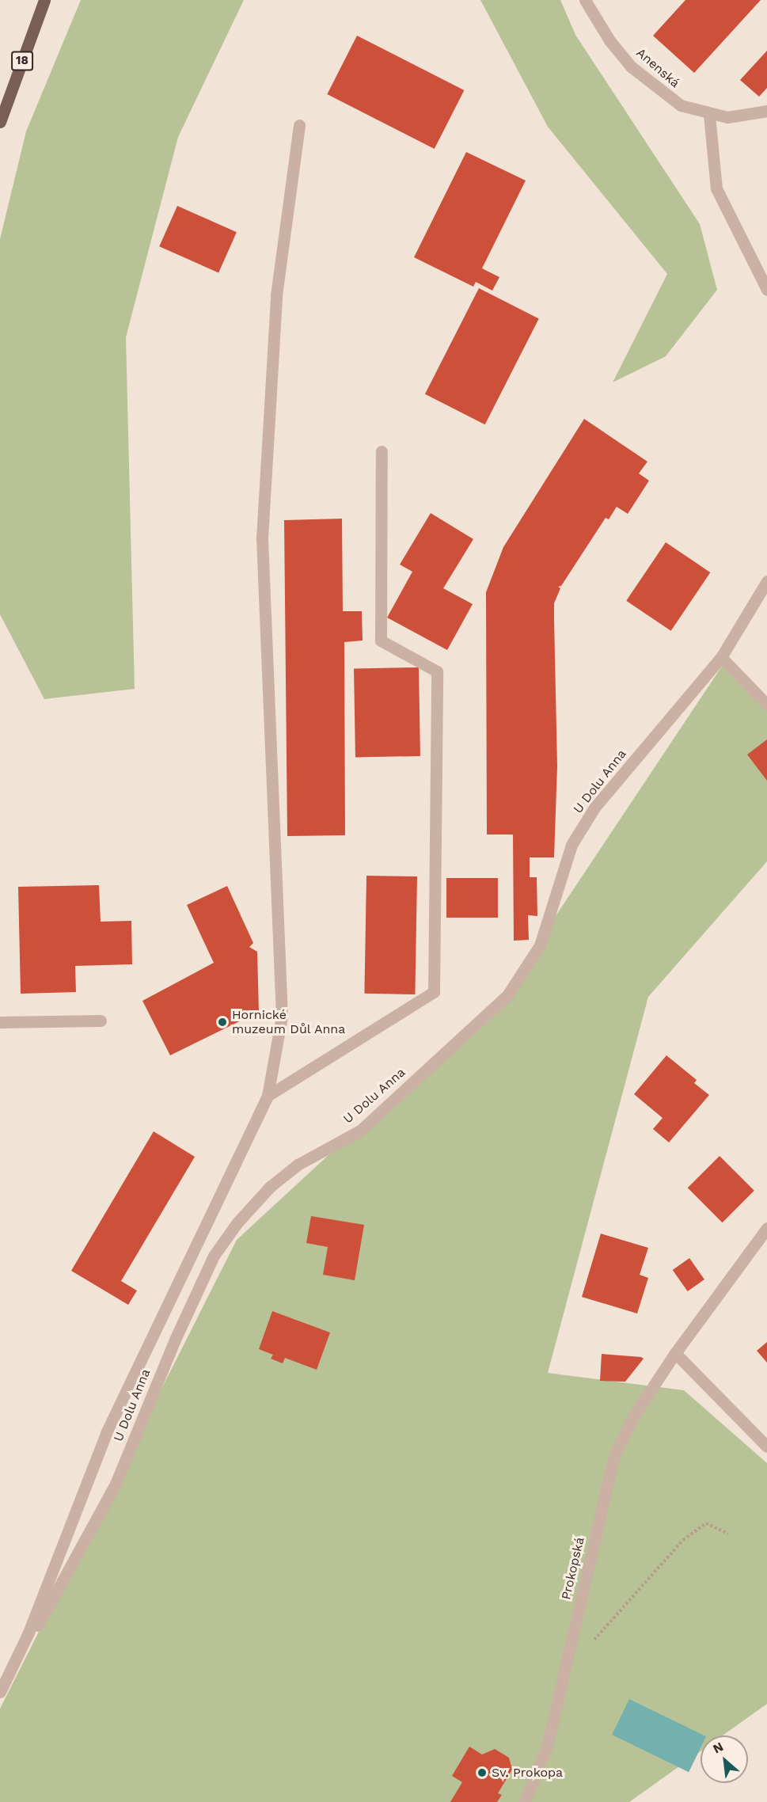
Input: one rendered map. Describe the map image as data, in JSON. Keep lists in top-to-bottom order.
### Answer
{
  "streets": {
    "main road": ["18"],
    "street": ["Anenská", "U Dolu Anna", "Prokopská"]
  },
  "places": ["Hornické muzeum Důl Anna", "Sv. Prokopa"],
  "north": "top left"
}
